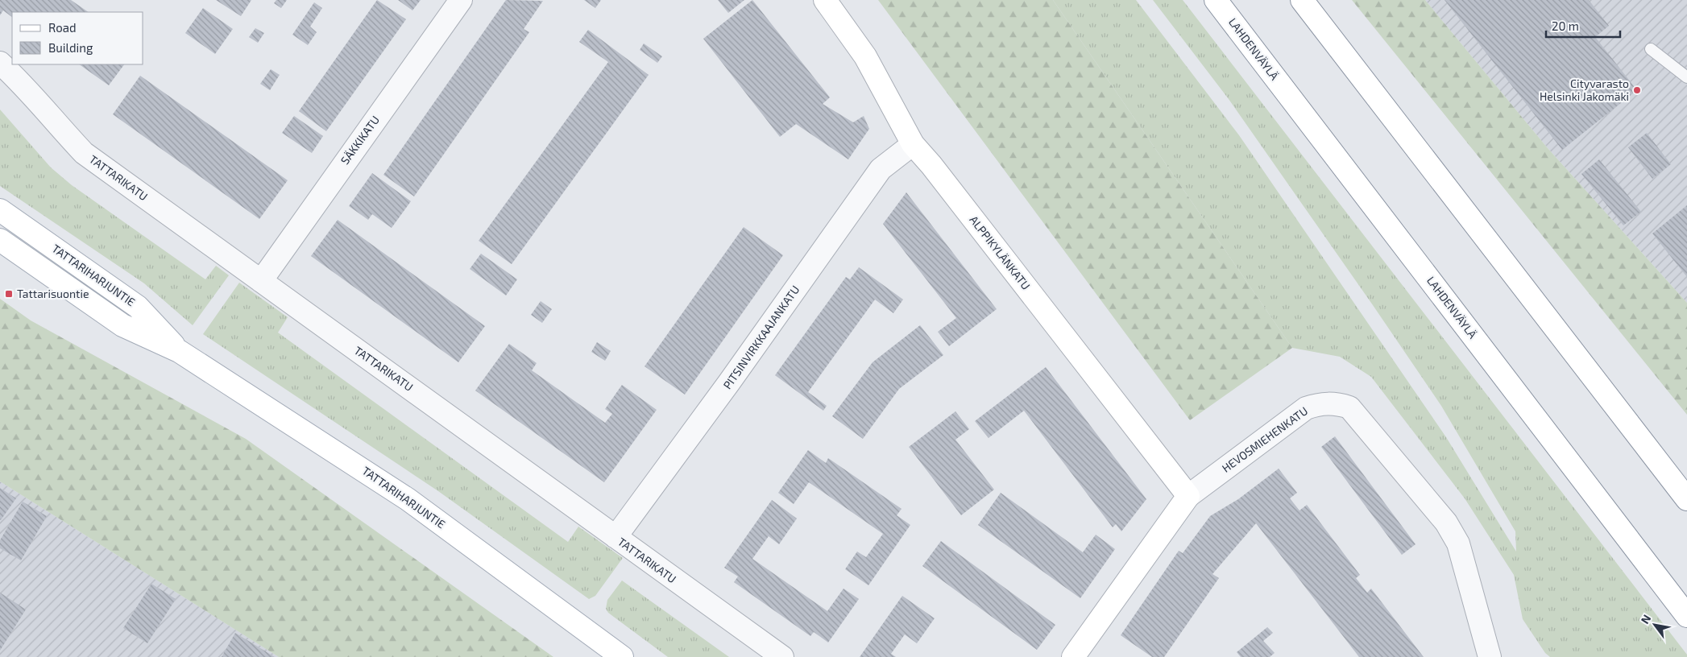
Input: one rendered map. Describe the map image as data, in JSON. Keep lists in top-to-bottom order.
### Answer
{
  "streets": {
    "main road": [
      "LAHDENVÄYLÄ",
      "ALPPIKYLÄNKATU",
      "TATTARIHARJUNTIE",
      "HEVOSMIEHENKATU"
    ],
    "street": ["SÄKKIKATU", "TATTARIKATU", "PITSINVIRKKAAJANKATU"]
  },
  "crossings": [
    ["SÄKKIKATU", "TATTARIKATU"],
    ["TATTARIKATU", "PITSINVIRKKAAJANKATU"],
    ["ALPPIKYLÄNKATU", "PITSINVIRKKAAJANKATU"],
    ["ALPPIKYLÄNKATU", "HEVOSMIEHENKATU"]
  ],
  "places": {
    "other": ["Cityvarasto Helsinki Jakomäki"],
    "transit": ["Tattarisuontie"]
  },
  "legend": ["Road", "Building"],
  "scale_bar": "20 m",
  "north": "top left"
}
